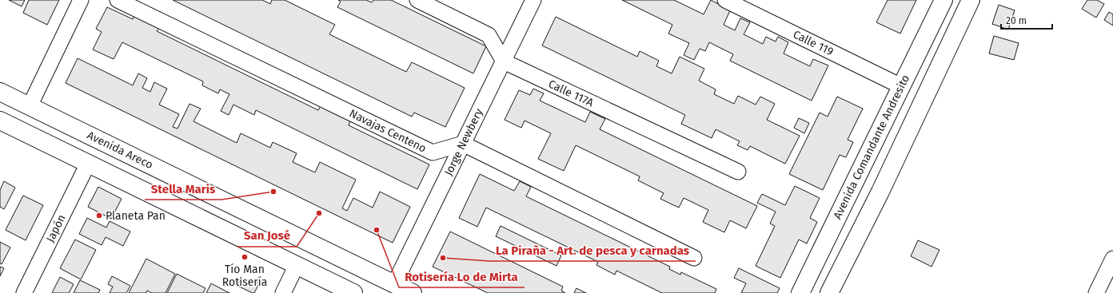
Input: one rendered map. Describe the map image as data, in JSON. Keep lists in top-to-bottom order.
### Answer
{
  "streets": {
    "main road": ["Avenida Comandante Andresito", "Avenida Areco"],
    "street": [
      "Calle 119",
      "Calle 117A",
      "Navajas Centeno",
      "Jorge Newbery",
      "Japón"
    ]
  },
  "crossings": [
    ["Calle 119", "Avenida Comandante Andresito"],
    ["Calle 117A", "Jorge Newbery"],
    ["Navajas Centeno", "Jorge Newbery"],
    ["Jorge Newbery", "Avenida Areco"]
  ],
  "places": [
    "Stella Maris",
    "San José",
    "Planeta Pan",
    "Rotisería Lo de Mirta",
    "Tío Man Rotisería",
    "La Piraña - Art. de pesca y carnadas"
  ],
  "scale_bar": "20 m"
}
